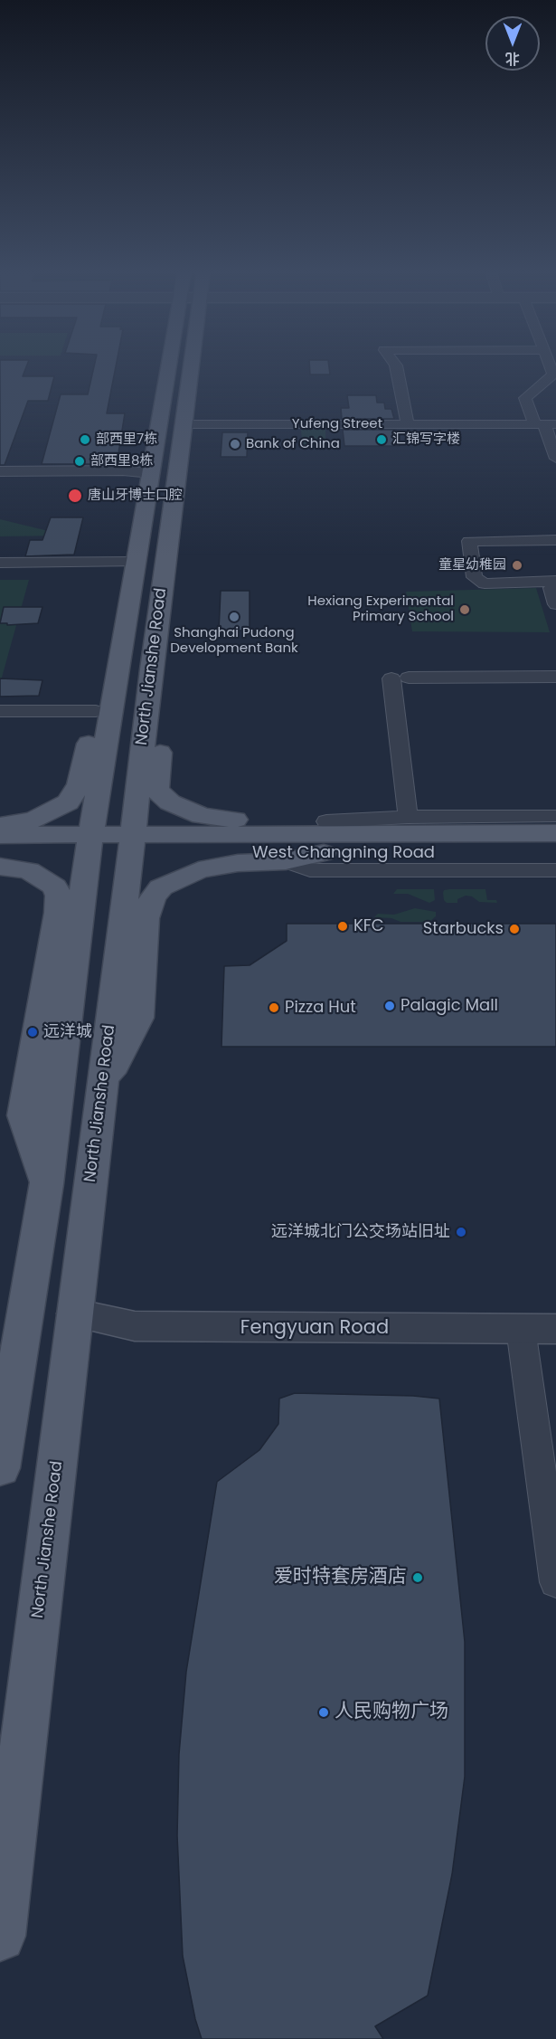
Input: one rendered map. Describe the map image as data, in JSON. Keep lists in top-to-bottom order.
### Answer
{
  "streets": {
    "main road": ["North Jianshe Road", "West Changning Road"],
    "street": ["Yufeng Street", "Fengyuan Road"]
  },
  "crossings": [
    ["Yufeng Street", "North Jianshe Road"],
    ["North Jianshe Road", "West Changning Road"],
    ["North Jianshe Road", "Fengyuan Road"]
  ],
  "places": [
    "部西里7栋",
    "汇锦写字楼",
    "Bank of China",
    "部西里8栋",
    "唐山牙博士口腔",
    "童星幼稚园",
    "Hexiang Experimental Primary School",
    "Shanghai Pudong Development Bank",
    "KFC",
    "Starbucks",
    "Palagic Mall",
    "Pizza Hut",
    "远洋城",
    "远洋城北门公交场站旧址",
    "爱时特套房酒店",
    "人民购物广场"
  ],
  "north": "bottom"
}
